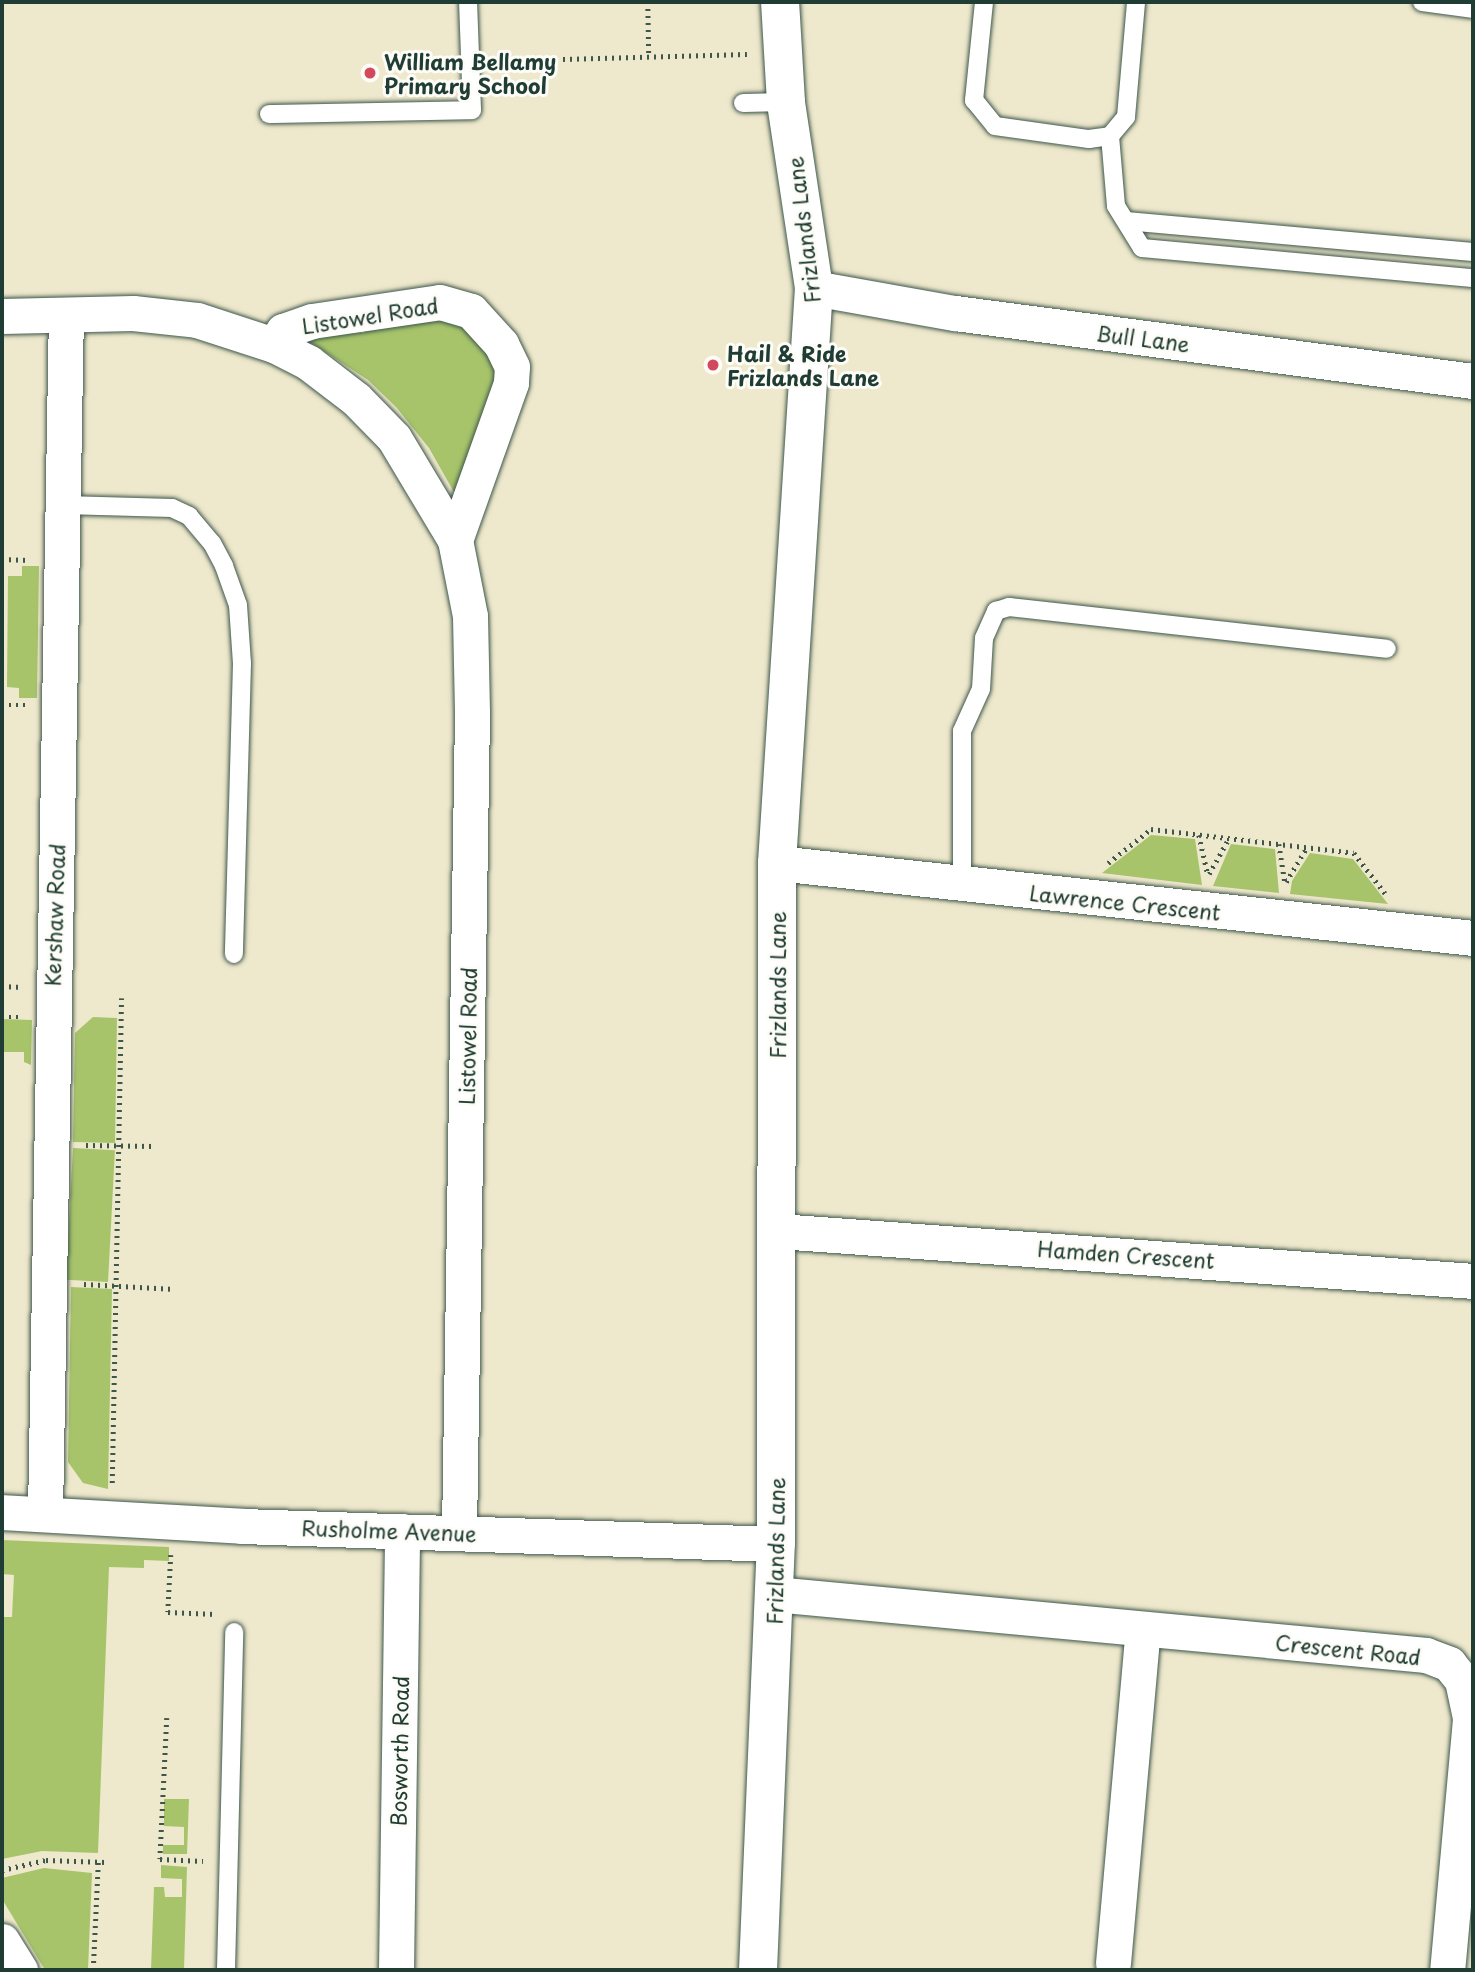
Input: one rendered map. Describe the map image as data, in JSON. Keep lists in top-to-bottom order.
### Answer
{
  "streets": {
    "street": [
      "Frizlands Lane",
      "Listowel Road",
      "Bull Lane",
      "Lawrence Crescent",
      "Kershaw Road",
      "Hamden Crescent",
      "Rusholme Avenue",
      "Crescent Road",
      "Bosworth Road"
    ]
  },
  "crossings": [
    ["Frizlands Lane", "Bull Lane"],
    ["Frizlands Lane", "Lawrence Crescent"],
    ["Frizlands Lane", "Hamden Crescent"],
    ["Frizlands Lane", "Rusholme Avenue"],
    ["Frizlands Lane", "Crescent Road"],
    ["Listowel Road", "Kershaw Road"],
    ["Listowel Road", "Rusholme Avenue"],
    ["Kershaw Road", "Rusholme Avenue"],
    ["Rusholme Avenue", "Bosworth Road"]
  ],
  "places": ["William Bellamy Primary School", "Hail & Ride Frizlands Lane"]
}
